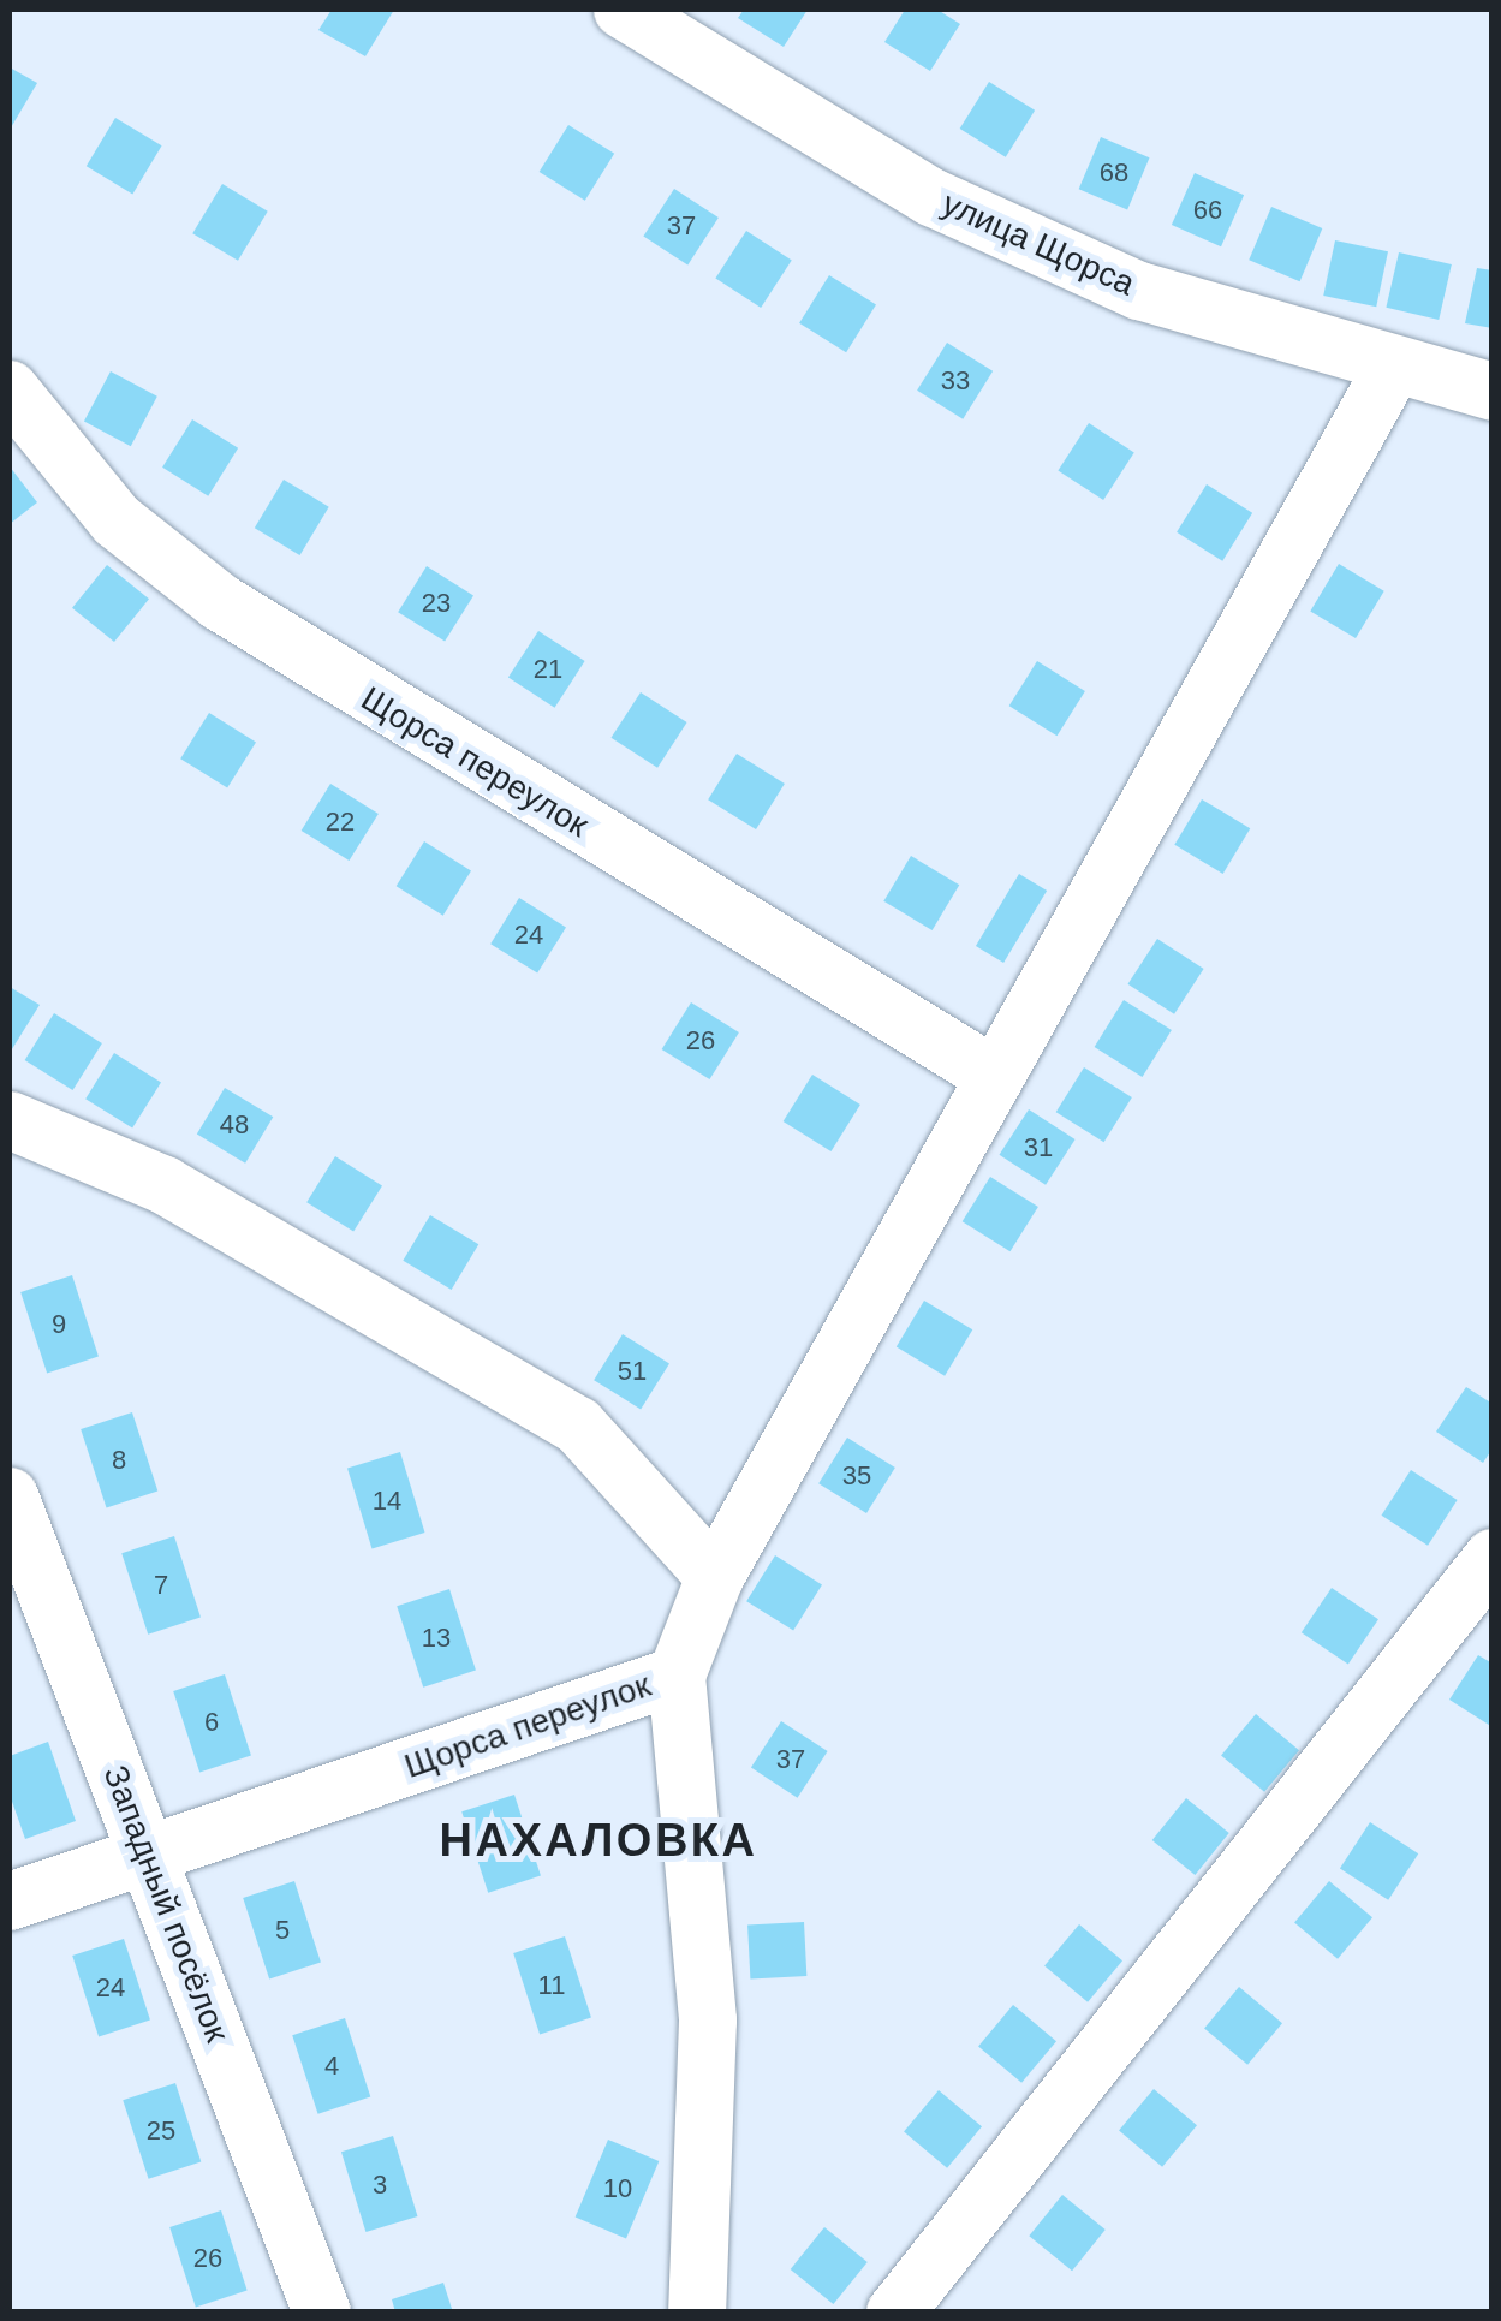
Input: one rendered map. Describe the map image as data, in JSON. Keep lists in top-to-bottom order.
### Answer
{
  "streets": {
    "street": ["улица Щорса", "Щорса переулок", "Западный посёлок"]
  },
  "crossings": [
    ["улица Щорса", "Щорса переулок"],
    ["Щорса переулок", "Западный посёлок"]
  ],
  "districts": ["НАХАЛОВКА"],
  "house_numbers": [
    "68",
    "66",
    "37",
    "33",
    "23",
    "21",
    "22",
    "24",
    "26",
    "48",
    "31",
    "9",
    "51",
    "8",
    "35",
    "14",
    "7",
    "13",
    "6",
    "37",
    "5",
    "11",
    "24",
    "4",
    "25",
    "3",
    "10",
    "26"
  ]
}
